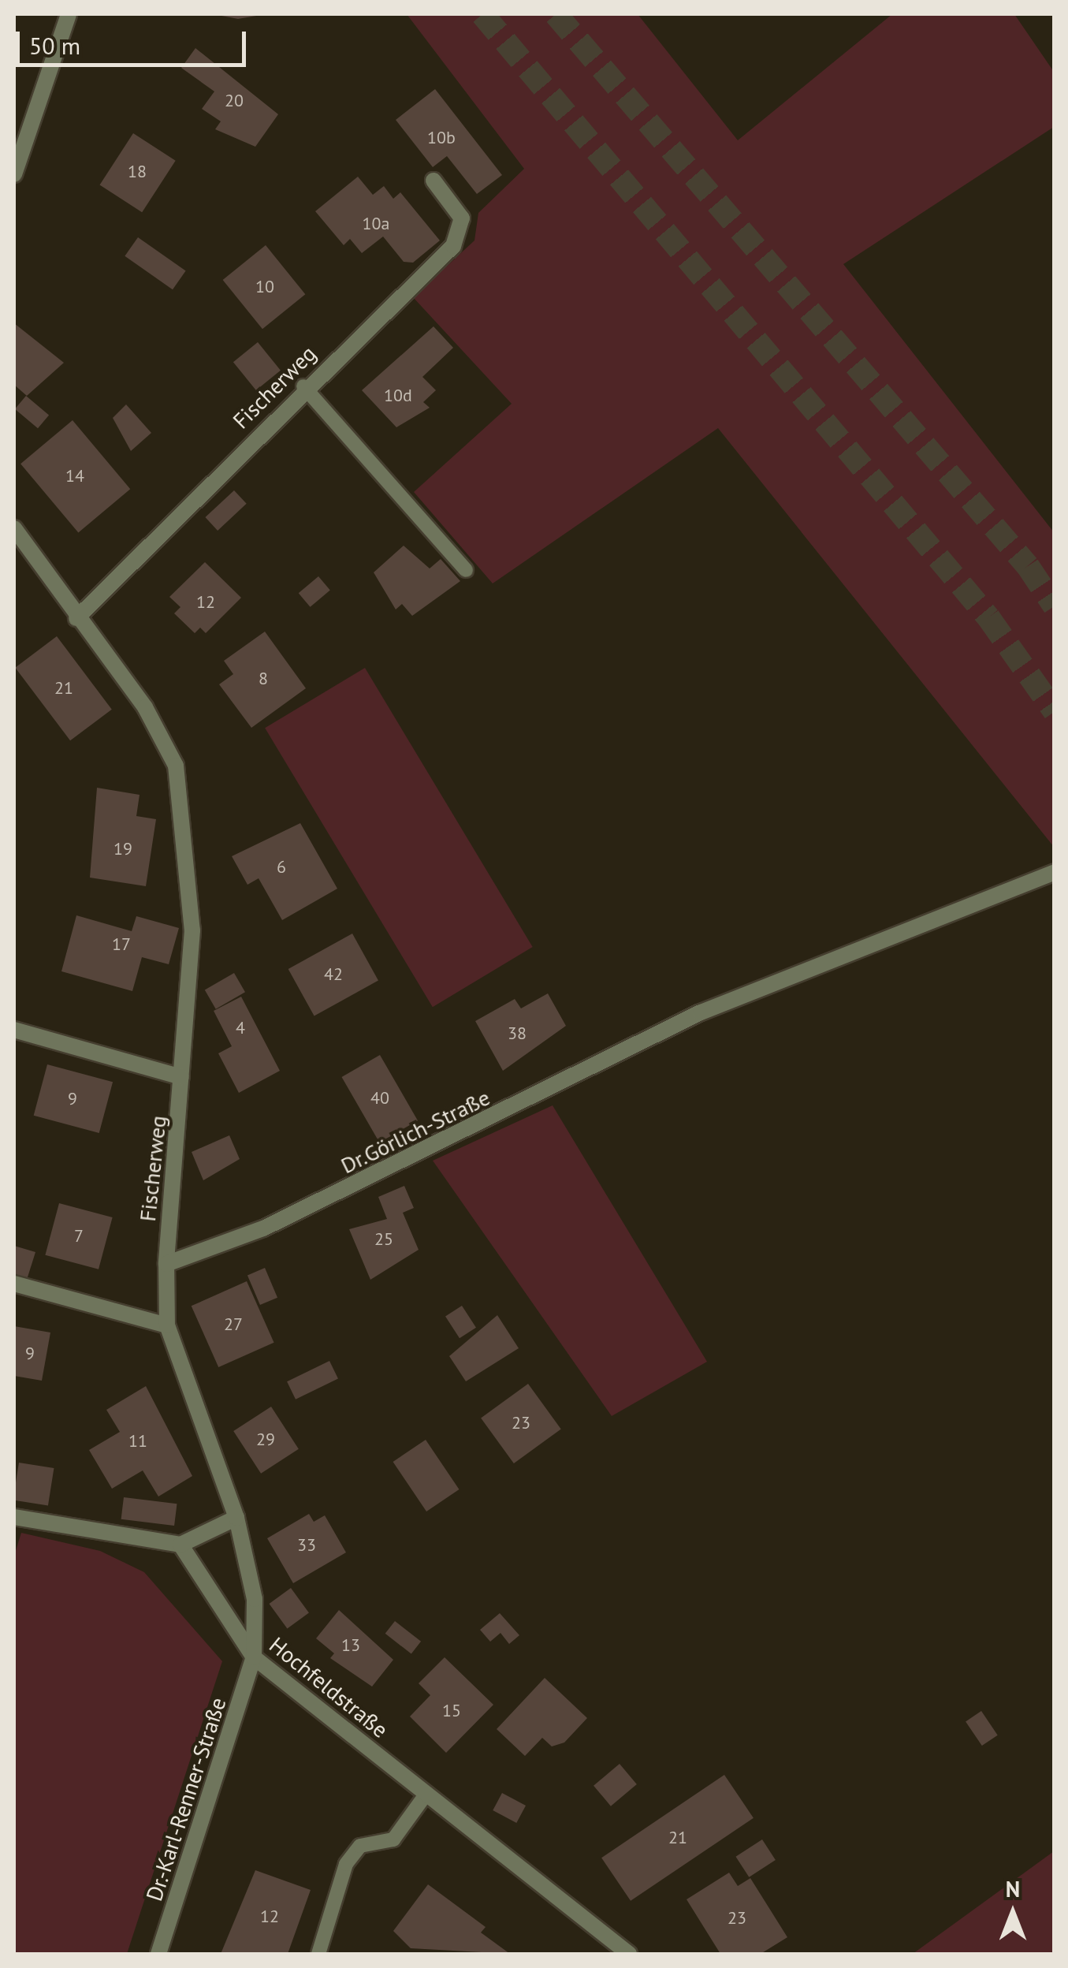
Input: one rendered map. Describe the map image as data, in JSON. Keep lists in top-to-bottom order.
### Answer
{
  "streets": {
    "street": [
      "Fischerweg",
      "Dr.Görlich-Straße",
      "Hochfeldstraße",
      "Dr.-Karl-Renner-Straße"
    ]
  },
  "crossings": [
    ["Fischerweg", "Dr.Görlich-Straße"],
    ["Hochfeldstraße", "Dr.-Karl-Renner-Straße"]
  ],
  "house_numbers": [
    "20",
    "10b",
    "18",
    "10a",
    "10",
    "10d",
    "14",
    "12",
    "8",
    "21",
    "19",
    "6",
    "17",
    "42",
    "4",
    "38",
    "40",
    "9",
    "7",
    "25",
    "27",
    "9",
    "23",
    "29",
    "11",
    "33",
    "13",
    "15",
    "21",
    "12",
    "23"
  ],
  "scale_bar": "50 m",
  "north": "top"
}
